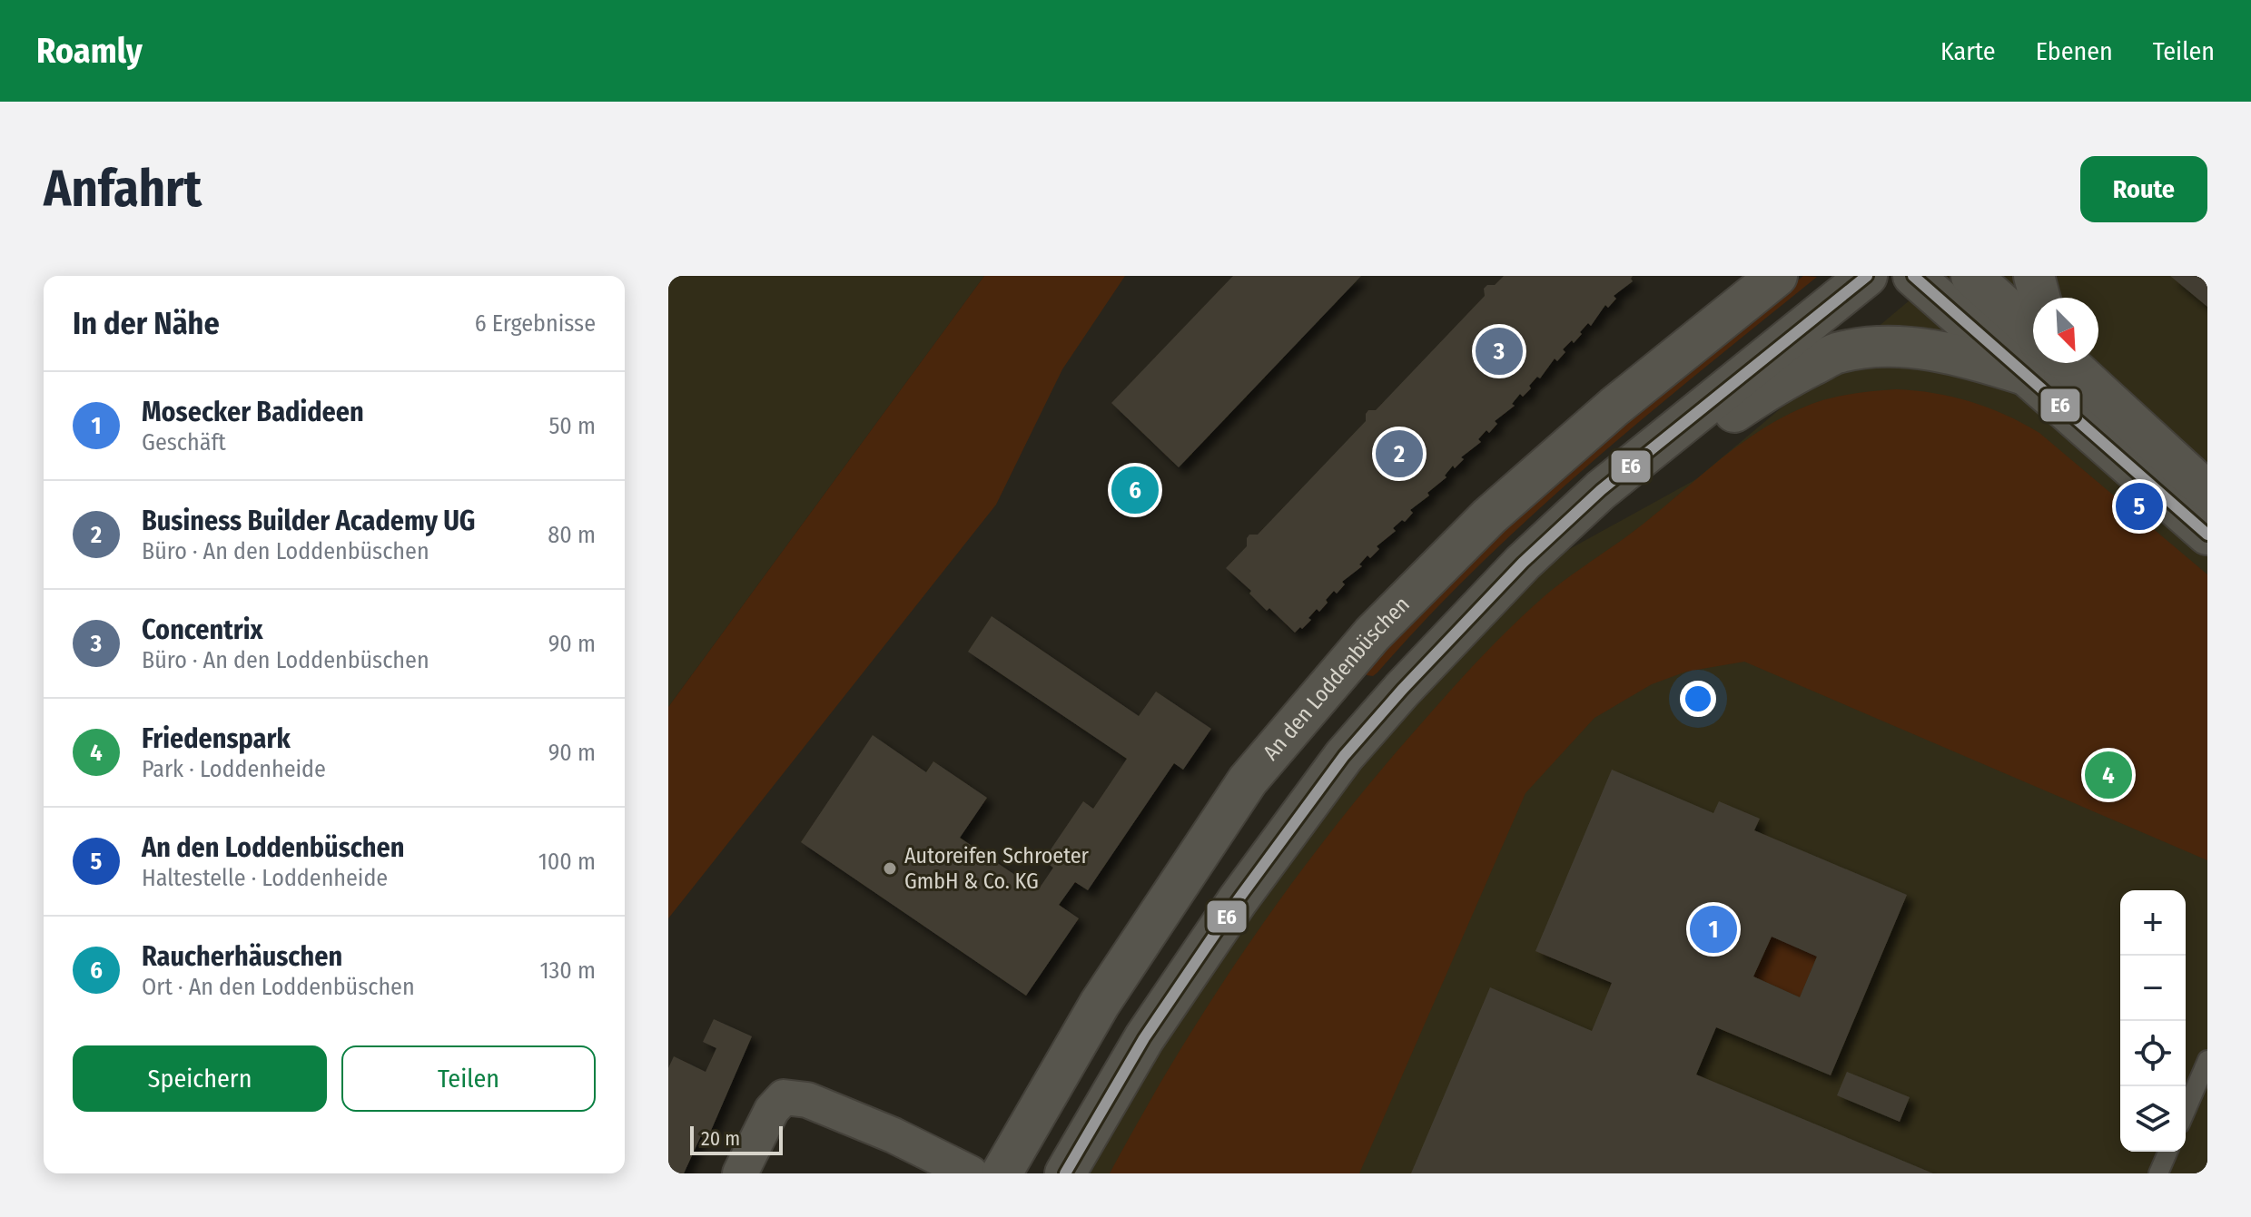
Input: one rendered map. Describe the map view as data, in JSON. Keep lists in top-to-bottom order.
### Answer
{
  "streets": {
    "main road": ["An den Loddenbüschen"]
  },
  "places": ["Autoreifen Schroeter GmbH & Co. KG"],
  "lines": ["transit line E6"],
  "scale_bar": "20 m",
  "north": "bottom right",
  "page": {
    "header": "Roamly",
    "nav": ["Karte", "Ebenen", "Teilen"],
    "buttons": [
      "Route",
      ["Speichern", "Teilen"]
    ],
    "title": "Anfahrt",
    "heading": ["In der Nähe", "6 Ergebnisse"],
    "pins": [
      "3",
      "2",
      "6",
      "5",
      "4",
      "1"
    ],
    "list": [
      {
        "mark": "1",
        "name": "Mosecker Badideen",
        "note": "Geschäft",
        "value": "50 m"
      },
      {
        "mark": "2",
        "name": "Business Builder Academy UG",
        "note": "Büro · An den Loddenbüschen",
        "value": "80 m"
      },
      {
        "mark": "3",
        "name": "Concentrix",
        "note": "Büro · An den Loddenbüschen",
        "value": "90 m"
      },
      {
        "mark": "4",
        "name": "Friedenspark",
        "note": "Park · Loddenheide",
        "value": "90 m"
      },
      {
        "mark": "5",
        "name": "An den Loddenbüschen",
        "note": "Haltestelle · Loddenheide",
        "value": "100 m"
      },
      {
        "mark": "6",
        "name": "Raucherhäuschen",
        "note": "Ort · An den Loddenbüschen",
        "value": "130 m"
      }
    ],
    "map_buttons": ["+", "−"],
    "scale": "20 m"
  }
}
